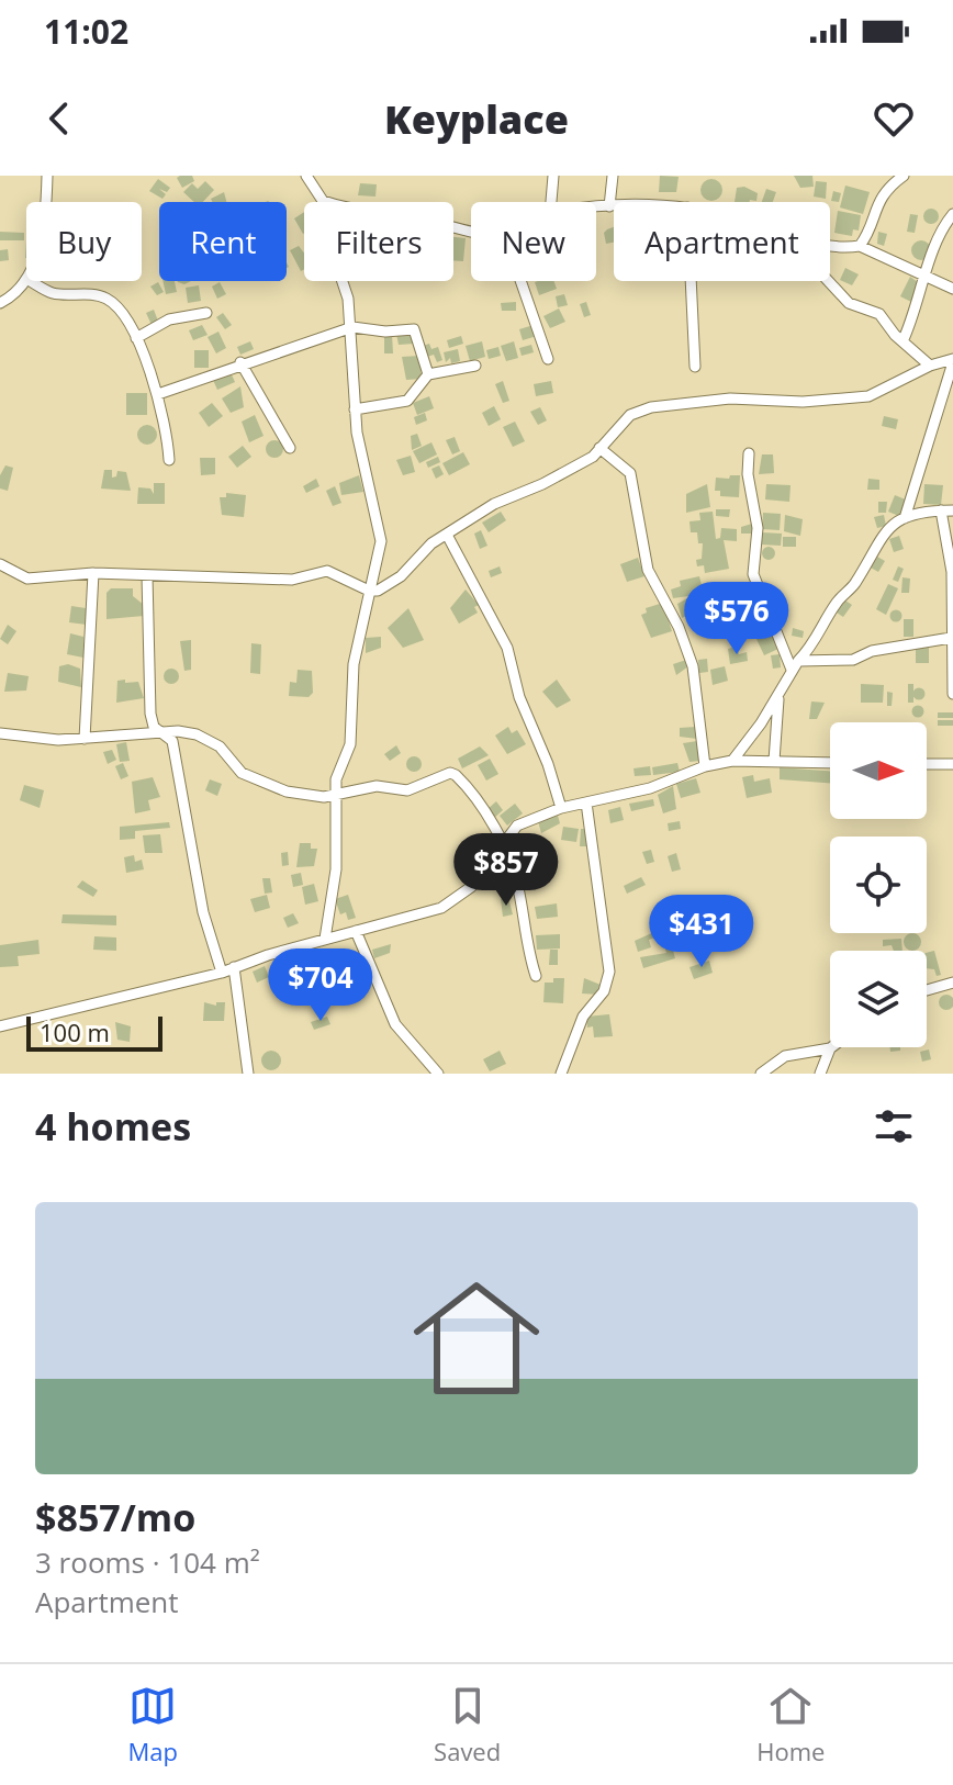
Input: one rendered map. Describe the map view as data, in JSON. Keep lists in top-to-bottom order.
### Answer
{
  "scale_bar": "100 m",
  "north": "right",
  "page": {
    "status": "11:02",
    "header": "Keyplace",
    "chip": [
      "Buy",
      "Rent",
      "Filters",
      "New",
      "Apartment"
    ],
    "price": [
      "$576",
      "$857",
      "$431",
      "$704"
    ],
    "scale": "100 m",
    "heading": "4 homes",
    "list": [
      {
        "name": "$857/mo",
        "note": "3 rooms · 104 m² · Apartment"
      }
    ],
    "tabs": ["Map", "Saved", "Home"]
  }
}
